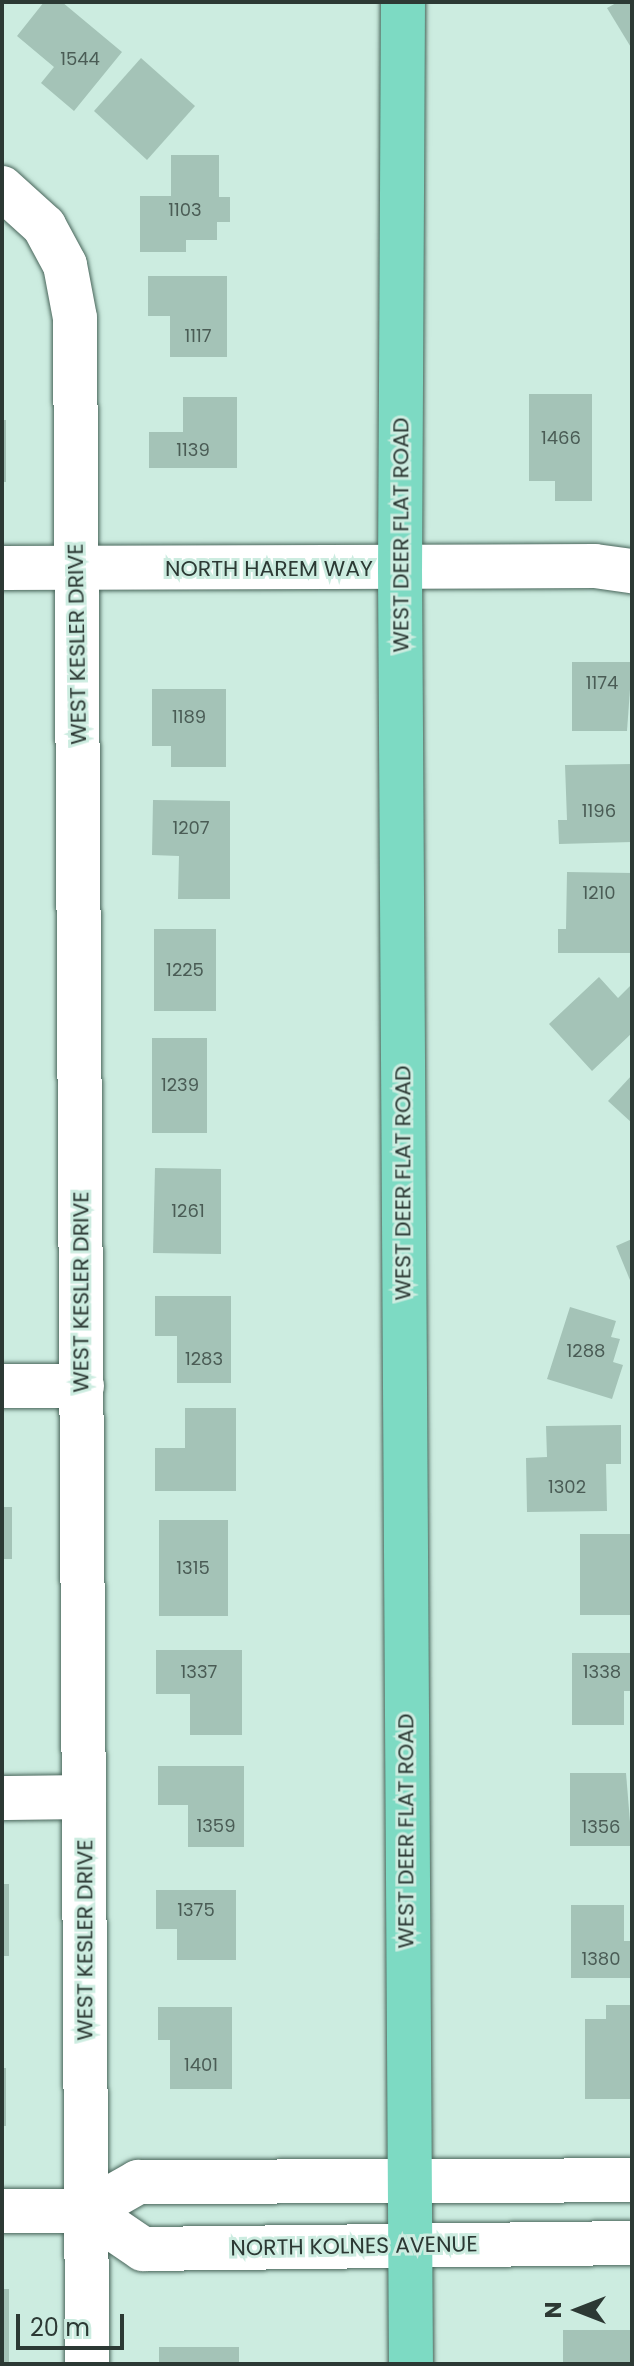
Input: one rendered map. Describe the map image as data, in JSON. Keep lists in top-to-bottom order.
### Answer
{
  "streets": {
    "main road": ["WEST DEER FLAT ROAD"],
    "street": ["NORTH HAREM WAY", "WEST KESLER DRIVE", "NORTH KOLNES AVENUE"]
  },
  "crossings": [
    ["WEST DEER FLAT ROAD", "NORTH HAREM WAY"],
    ["WEST DEER FLAT ROAD", "NORTH KOLNES AVENUE"],
    ["NORTH HAREM WAY", "WEST KESLER DRIVE"],
    ["WEST KESLER DRIVE", "NORTH KOLNES AVENUE"]
  ],
  "house_numbers": [
    "1544",
    "1103",
    "1117",
    "1466",
    "1139",
    "1174",
    "1189",
    "1196",
    "1207",
    "1210",
    "1225",
    "1239",
    "1261",
    "1288",
    "1283",
    "1302",
    "1315",
    "1337",
    "1338",
    "1359",
    "1356",
    "1375",
    "1380",
    "1401"
  ],
  "scale_bar": "20 m",
  "north": "left"
}
